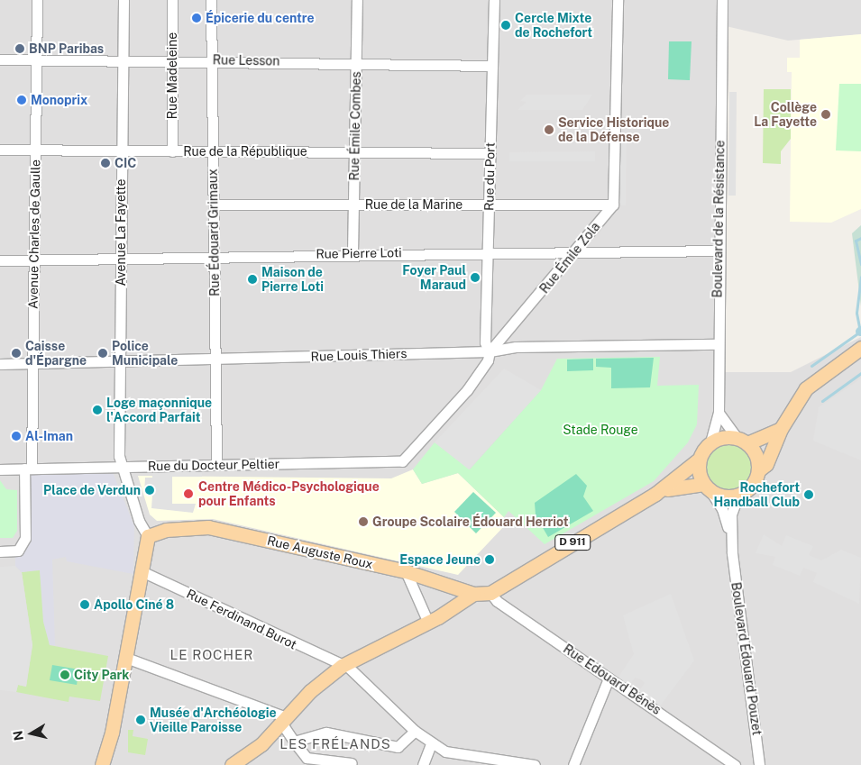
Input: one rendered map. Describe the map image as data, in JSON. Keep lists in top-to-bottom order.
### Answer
{
  "streets": {
    "main road": ["D 911", "Rue Auguste Roux"],
    "street": [
      "Rue Lesson",
      "Rue Madeleine",
      "Rue Émile Combes",
      "Rue de la République",
      "Rue du Port",
      "Rue de la Marine",
      "Boulevard de la Résistance",
      "Avenue La Fayette",
      "Rue Édouard Grimaux",
      "Avenue Charles de Gaulle",
      "Rue Pierre Loti",
      "Rue Émile Zola",
      "Rue Louis Thiers",
      "Rue du Docteur Peltier",
      "Rue Ferdinand Burot",
      "Boulevard Édouard Pouzet",
      "Rue Edouard Bénès"
    ]
  },
  "crossings": [
    ["Rue Lesson", "Rue Madeleine"],
    ["Rue Lesson", "Rue Émile Combes"],
    ["Rue Lesson", "Rue du Port"],
    ["Rue Lesson", "Avenue La Fayette"],
    ["Rue Lesson", "Rue Édouard Grimaux"],
    ["Rue Lesson", "Avenue Charles de Gaulle"],
    ["Rue Madeleine", "Rue de la République"],
    ["Rue Émile Combes", "Rue de la République"],
    ["Rue Émile Combes", "Rue de la Marine"],
    ["Rue Émile Combes", "Rue Pierre Loti"],
    ["Rue de la République", "Rue du Port"],
    ["Rue de la République", "Avenue La Fayette"],
    ["Rue de la République", "Rue Édouard Grimaux"],
    ["Rue de la République", "Avenue Charles de Gaulle"],
    ["Rue du Port", "Rue de la Marine"],
    ["Rue du Port", "Rue Pierre Loti"],
    ["Rue du Port", "Rue Émile Zola"],
    ["Rue du Port", "Rue Louis Thiers"],
    ["Rue de la Marine", "Rue Édouard Grimaux"],
    ["Rue de la Marine", "Rue Émile Zola"],
    ["Boulevard de la Résistance", "Rue Pierre Loti"],
    ["Boulevard de la Résistance", "Rue Louis Thiers"],
    ["Boulevard de la Résistance", "D 911"],
    ["Boulevard de la Résistance", "Boulevard Édouard Pouzet"],
    ["Avenue La Fayette", "Rue Pierre Loti"],
    ["Avenue La Fayette", "Rue Louis Thiers"],
    ["Avenue La Fayette", "Rue du Docteur Peltier"],
    ["Rue Édouard Grimaux", "Rue Pierre Loti"],
    ["Rue Édouard Grimaux", "Rue Louis Thiers"],
    ["Rue Édouard Grimaux", "Rue du Docteur Peltier"],
    ["Avenue Charles de Gaulle", "Rue Pierre Loti"],
    ["Avenue Charles de Gaulle", "Rue Louis Thiers"],
    ["Avenue Charles de Gaulle", "Rue du Docteur Peltier"],
    ["Rue Pierre Loti", "Rue Émile Zola"],
    ["Rue Émile Zola", "Rue Louis Thiers"],
    ["Rue Émile Zola", "Rue du Docteur Peltier"],
    ["D 911", "Rue Auguste Roux"],
    ["D 911", "Rue Ferdinand Burot"],
    ["D 911", "Boulevard Édouard Pouzet"],
    ["D 911", "Rue Edouard Bénès"],
    ["Rue Auguste Roux", "Rue Edouard Bénès"]
  ],
  "districts": ["LE ROCHER", "LES FRÉLANDS"],
  "parks": ["Stade Rouge"],
  "places": [
    "Épicerie du centre",
    "Cercle Mixte de Rochefort",
    "BNP Paribas",
    "Monoprix",
    "Collège La Fayette",
    "Service Historique de la Défense",
    "CIC",
    "Foyer Paul Maraud",
    "Maison de Pierre Loti",
    "Caisse d'Épargne",
    "Police Municipale",
    "Loge maçonnique l'Accord Parfait",
    "Al-Iman",
    "Place de Verdun",
    "Centre Médico-Psychologique pour Enfants",
    "Rochefort Handball Club",
    "Groupe Scolaire Édouard Herriot",
    "Espace Jeune",
    "Apollo Ciné 8",
    "City Park",
    "Musée d'Archéologie Vieille Paroisse"
  ],
  "north": "left"
}
